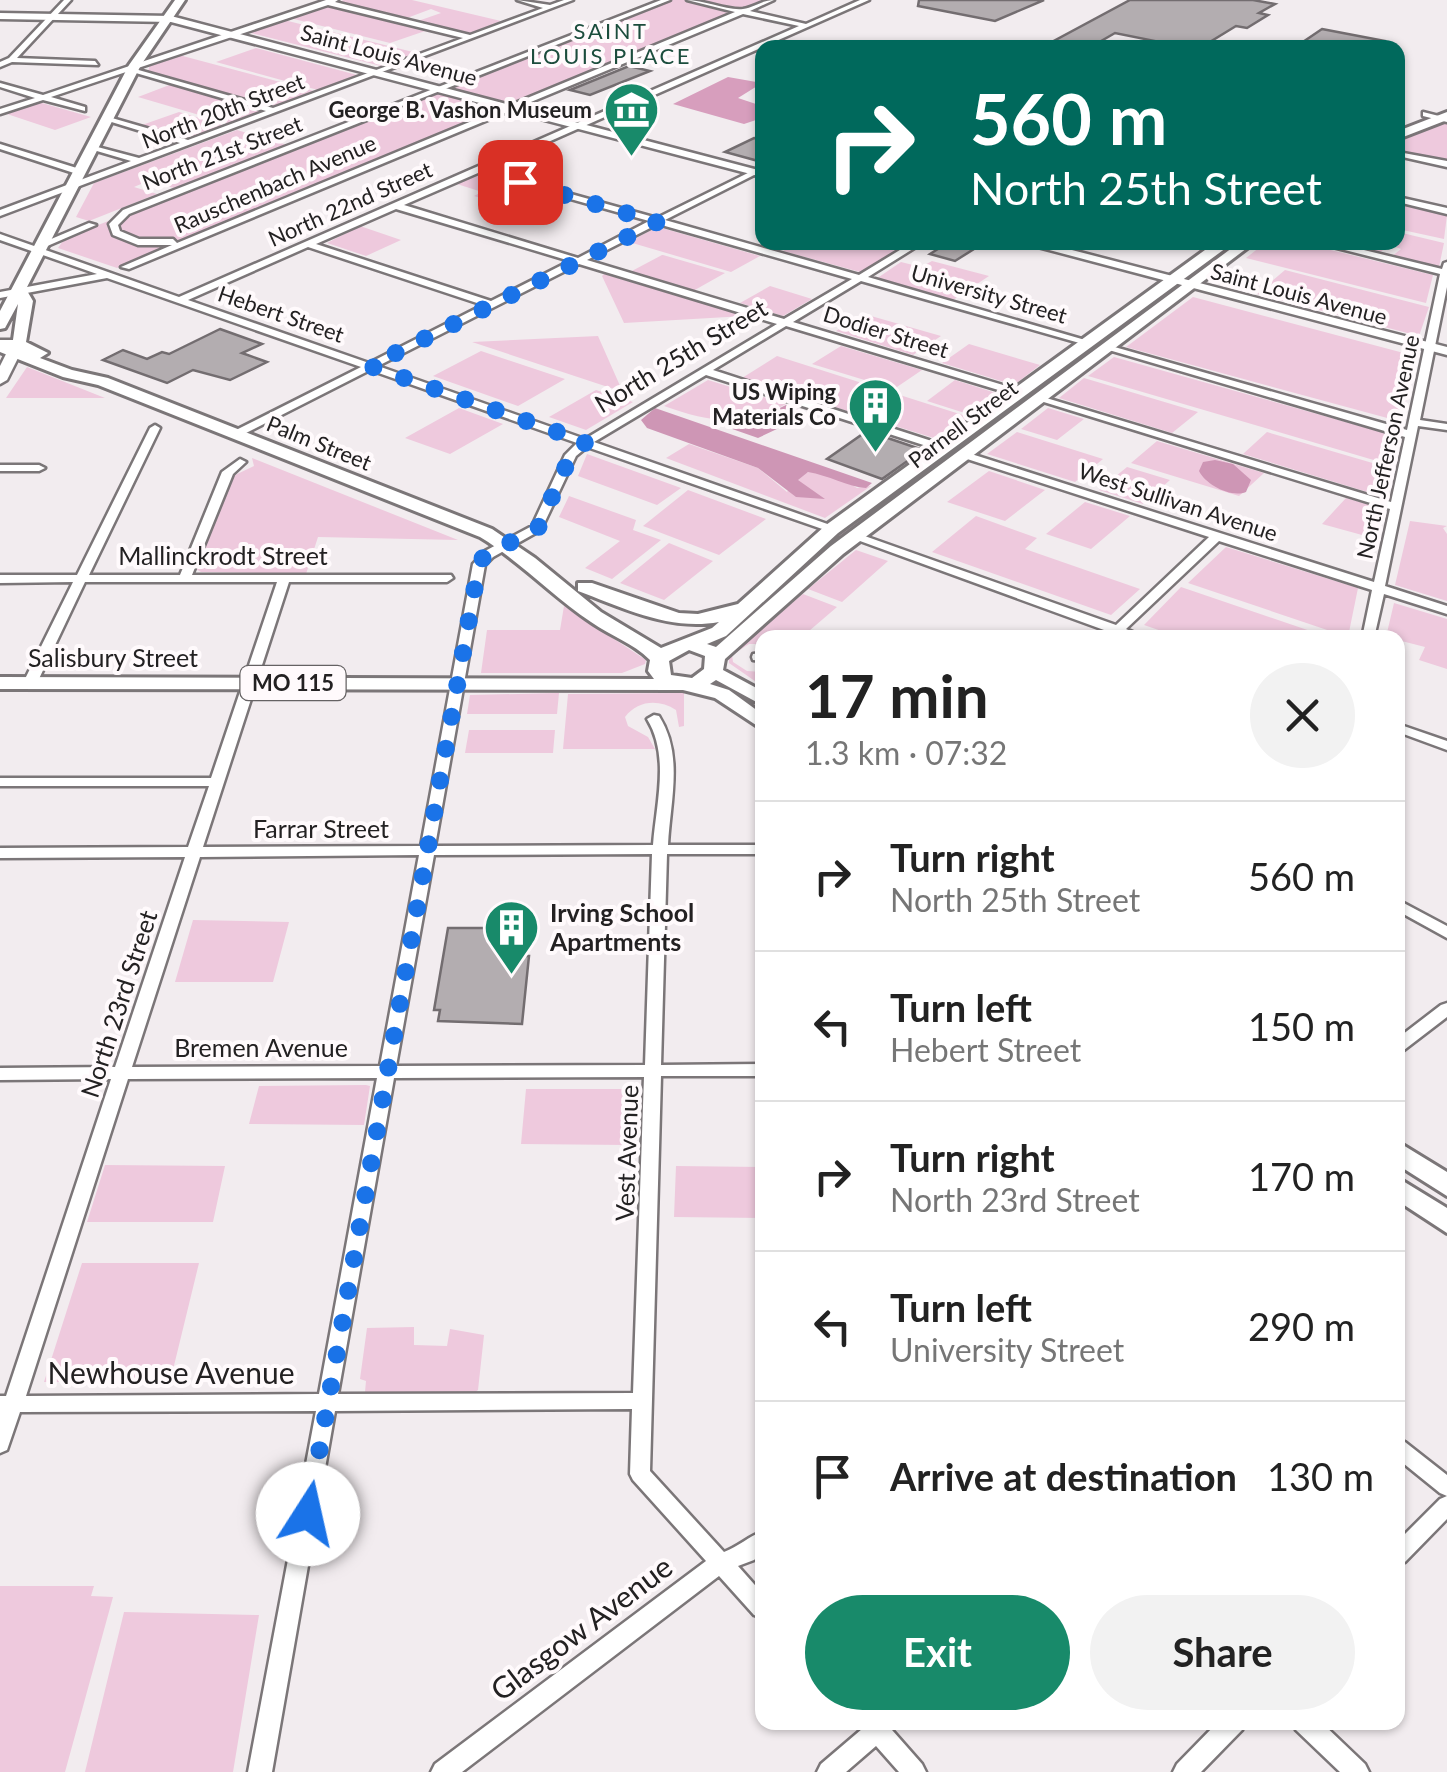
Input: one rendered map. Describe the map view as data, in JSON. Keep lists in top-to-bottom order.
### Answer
{
  "streets": {
    "main road": [
      "Parnell Street",
      "Palm Street",
      "Salisbury Street",
      "MO 115"
    ],
    "street": [
      "Saint Louis Avenue",
      "North 20th Street",
      "North 21st Street",
      "Rauschenbach Avenue",
      "North 22nd Street",
      "University Street",
      "Hebert Street",
      "Dodier Street",
      "North 25th Street",
      "North Jefferson Avenue",
      "West Sullivan Avenue",
      "Mallinckrodt Street",
      "Farrar Street",
      "North 23rd Street",
      "Bremen Avenue",
      "Vest Avenue",
      "Newhouse Avenue",
      "Glasgow Avenue"
    ]
  },
  "crossings": [
    ["Saint Louis Avenue", "North 20th Street"],
    ["Saint Louis Avenue", "North 21st Street"],
    ["Saint Louis Avenue", "Rauschenbach Avenue"],
    ["Saint Louis Avenue", "North 22nd Street"],
    ["Saint Louis Avenue", "Parnell Street"],
    ["Saint Louis Avenue", "North Jefferson Avenue"],
    ["North 21st Street", "Rauschenbach Avenue"],
    ["North 22nd Street", "University Street"],
    ["North 22nd Street", "Hebert Street"],
    ["North 22nd Street", "Dodier Street"],
    ["University Street", "North 25th Street"],
    ["University Street", "Parnell Street"],
    ["Hebert Street", "North 25th Street"],
    ["Hebert Street", "Parnell Street"],
    ["Dodier Street", "North 25th Street"],
    ["Dodier Street", "Parnell Street"],
    ["North 25th Street", "Palm Street"],
    ["North 25th Street", "Salisbury Street"],
    ["North 25th Street", "Farrar Street"],
    ["North 25th Street", "Bremen Avenue"],
    ["North 25th Street", "Newhouse Avenue"],
    ["Parnell Street", "West Sullivan Avenue"],
    ["Parnell Street", "Salisbury Street"],
    ["Parnell Street", "MO 115"],
    ["North Jefferson Avenue", "West Sullivan Avenue"],
    ["Mallinckrodt Street", "North 23rd Street"],
    ["Salisbury Street", "MO 115"],
    ["Salisbury Street", "North 23rd Street"],
    ["Farrar Street", "North 23rd Street"],
    ["Farrar Street", "Vest Avenue"],
    ["North 23rd Street", "Bremen Avenue"],
    ["North 23rd Street", "Newhouse Avenue"],
    ["Bremen Avenue", "Vest Avenue"],
    ["Vest Avenue", "Newhouse Avenue"],
    ["Vest Avenue", "Glasgow Avenue"]
  ],
  "districts": ["SAINT LOUIS PLACE"],
  "places": {
    "museum": ["George B. Vashon Museum"],
    "building": ["US Wiping Materials Co", "Irving School Apartments"]
  },
  "page": {
    "turn": ["560 m", "North 25th Street"],
    "heading": ["17 min", "1.3 km · 07:32"],
    "list": [
      {
        "name": "Turn right",
        "note": "North 25th Street",
        "value": "560 m"
      },
      {
        "name": "Turn left",
        "note": "Hebert Street",
        "value": "150 m"
      },
      {
        "name": "Turn right",
        "note": "North 23rd Street",
        "value": "170 m"
      },
      {
        "name": "Turn left",
        "note": "University Street",
        "value": "290 m"
      },
      {
        "name": "Arrive at destination",
        "value": "130 m"
      }
    ],
    "buttons": ["Exit", "Share"]
  }
}
